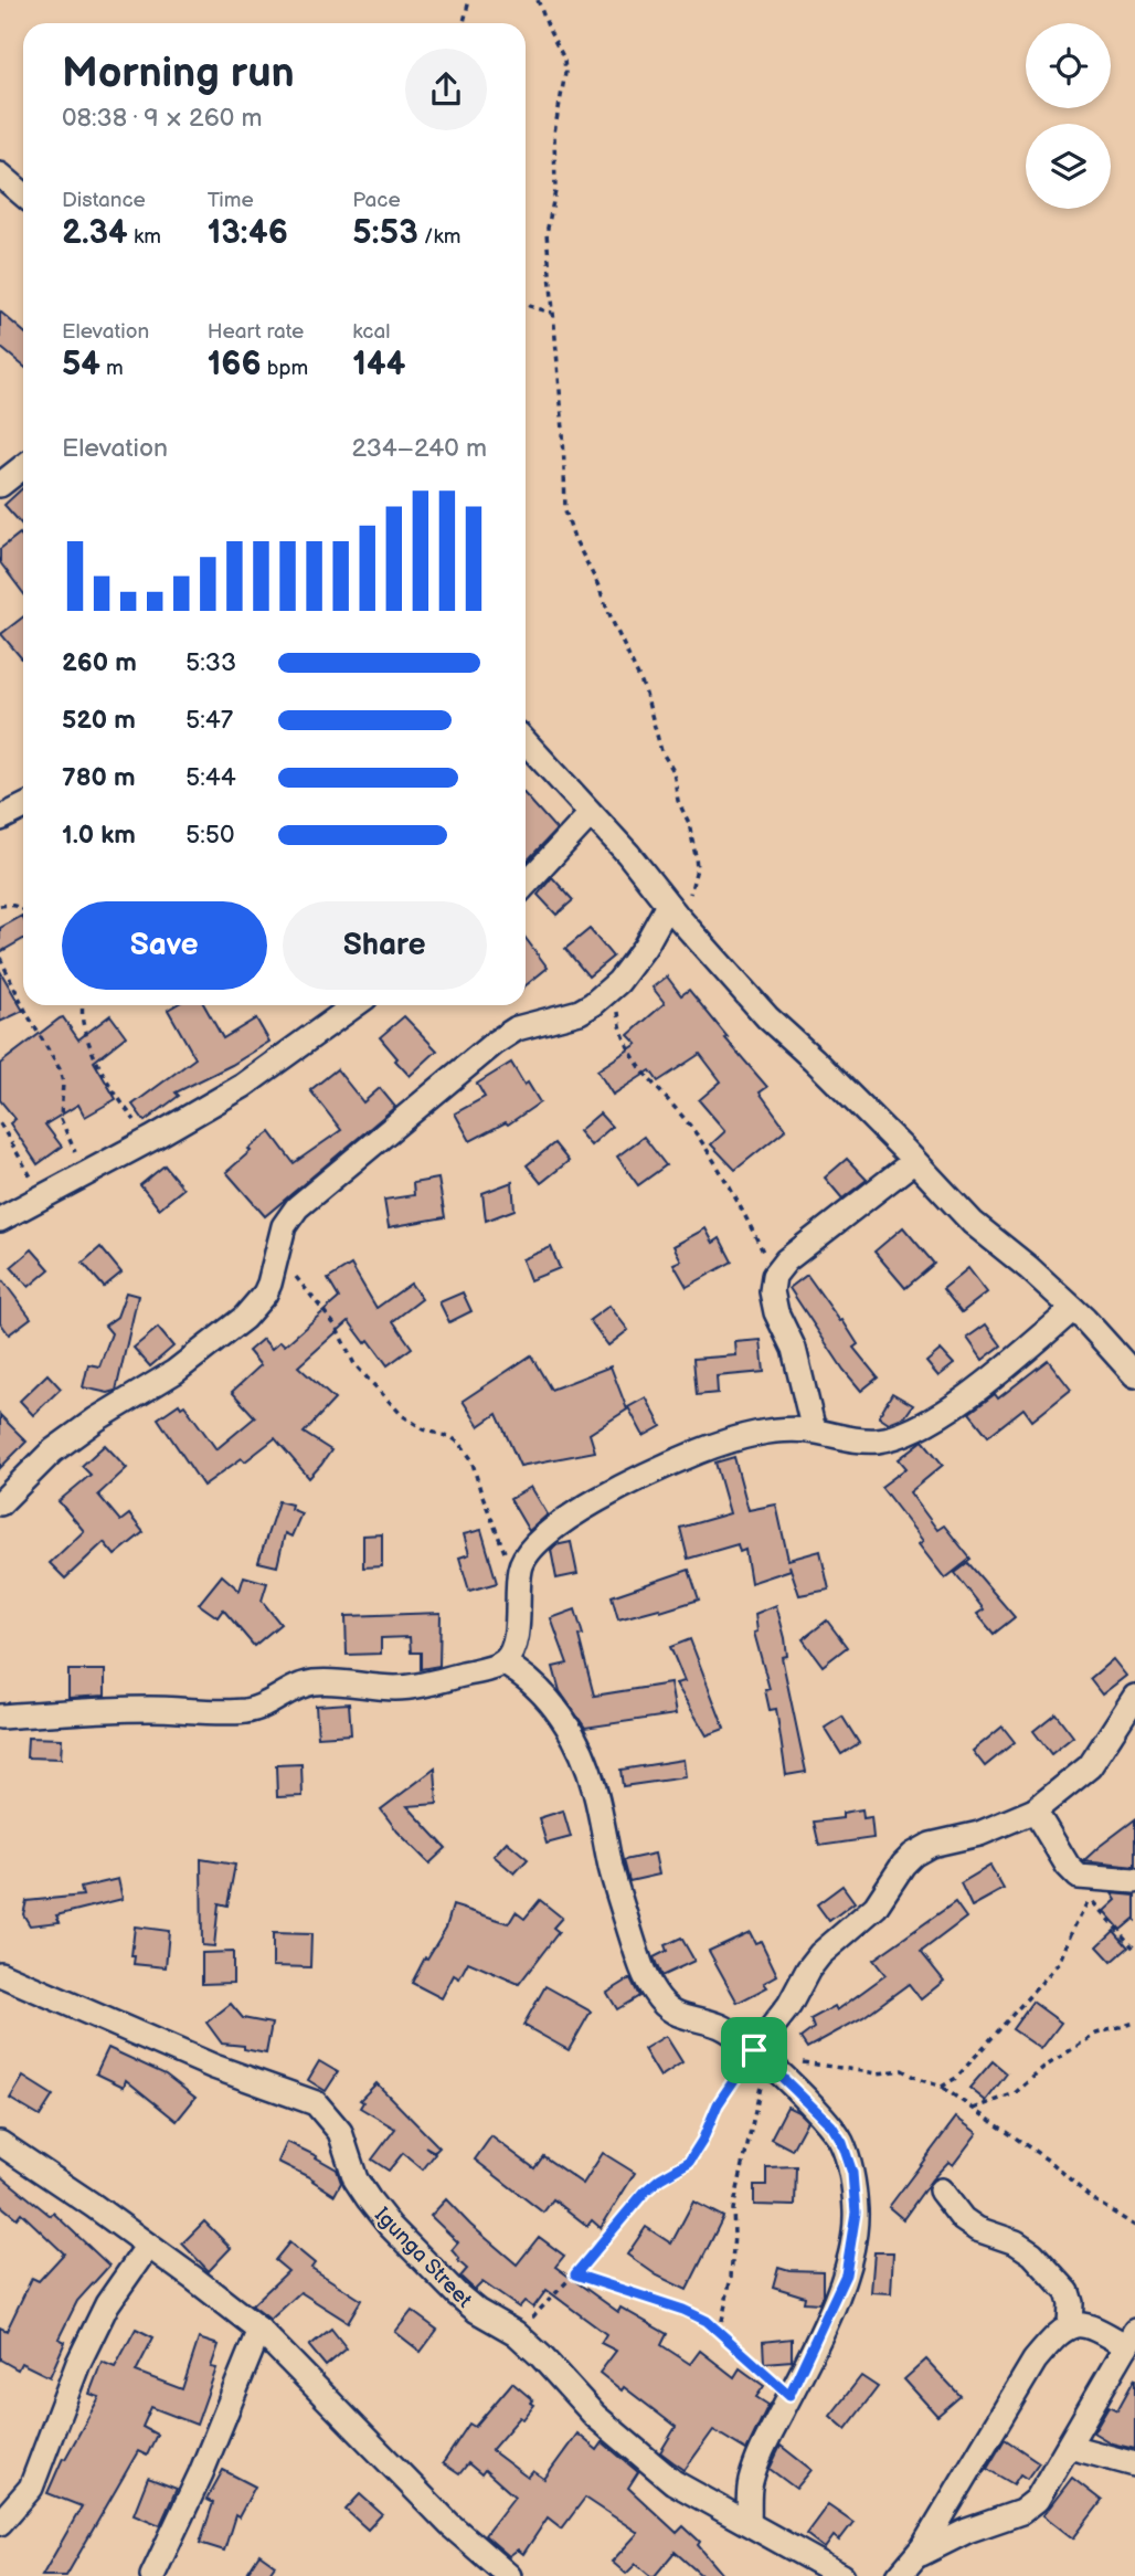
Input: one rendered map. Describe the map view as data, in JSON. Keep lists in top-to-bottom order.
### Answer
{
  "streets": {
    "street": ["Igunga Street"]
  },
  "page": {
    "heading": ["Morning run", "08:38 · 9 × 260 m"],
    "stats": [
      ["Distance", "2.34 km"],
      ["Time", "13:46"],
      ["Pace", "5:53 /km"],
      ["Elevation", "54 m"],
      ["Heart rate", "166 bpm"],
      ["kcal", "144"]
    ],
    "chart": ["Elevation", "234–240 m"],
    "list": [
      {
        "name": "260 m",
        "note": "5:33"
      },
      {
        "name": "520 m",
        "note": "5:47"
      },
      {
        "name": "780 m",
        "note": "5:44"
      },
      {
        "name": "1.0 km",
        "note": "5:50"
      }
    ],
    "buttons": ["Save", "Share"]
  }
}
